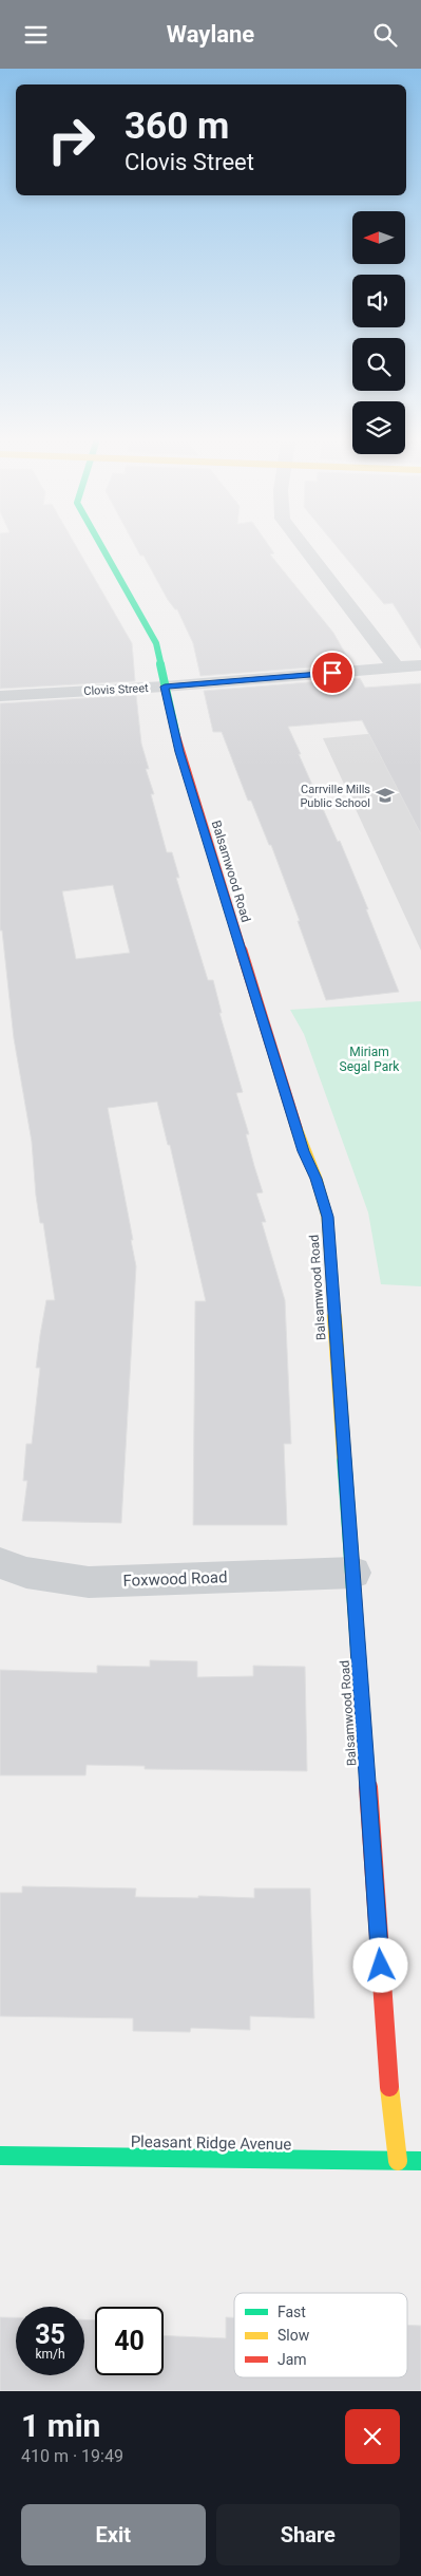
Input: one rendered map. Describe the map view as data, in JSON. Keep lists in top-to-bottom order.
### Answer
{
  "streets": {
    "street": [
      "Clovis Street",
      "Balsamwood Road",
      "Foxwood Road",
      "Pleasant Ridge Avenue"
    ]
  },
  "crossings": [
    ["Clovis Street", "Balsamwood Road"],
    ["Balsamwood Road", "Foxwood Road"],
    ["Balsamwood Road", "Pleasant Ridge Avenue"]
  ],
  "parks": ["Miriam Segal Park"],
  "places": {
    "school or university": ["Carrville Mills Public School"]
  },
  "legend": ["Fast", "Slow", "Jam"],
  "north": "left",
  "page": {
    "header": "Waylane",
    "turn": ["360 m", "Clovis Street"],
    "speed": "35 km/h",
    "limit": "40",
    "heading": ["1 min", "410 m · 19:49"],
    "buttons": ["Exit", "Share"]
  }
}
